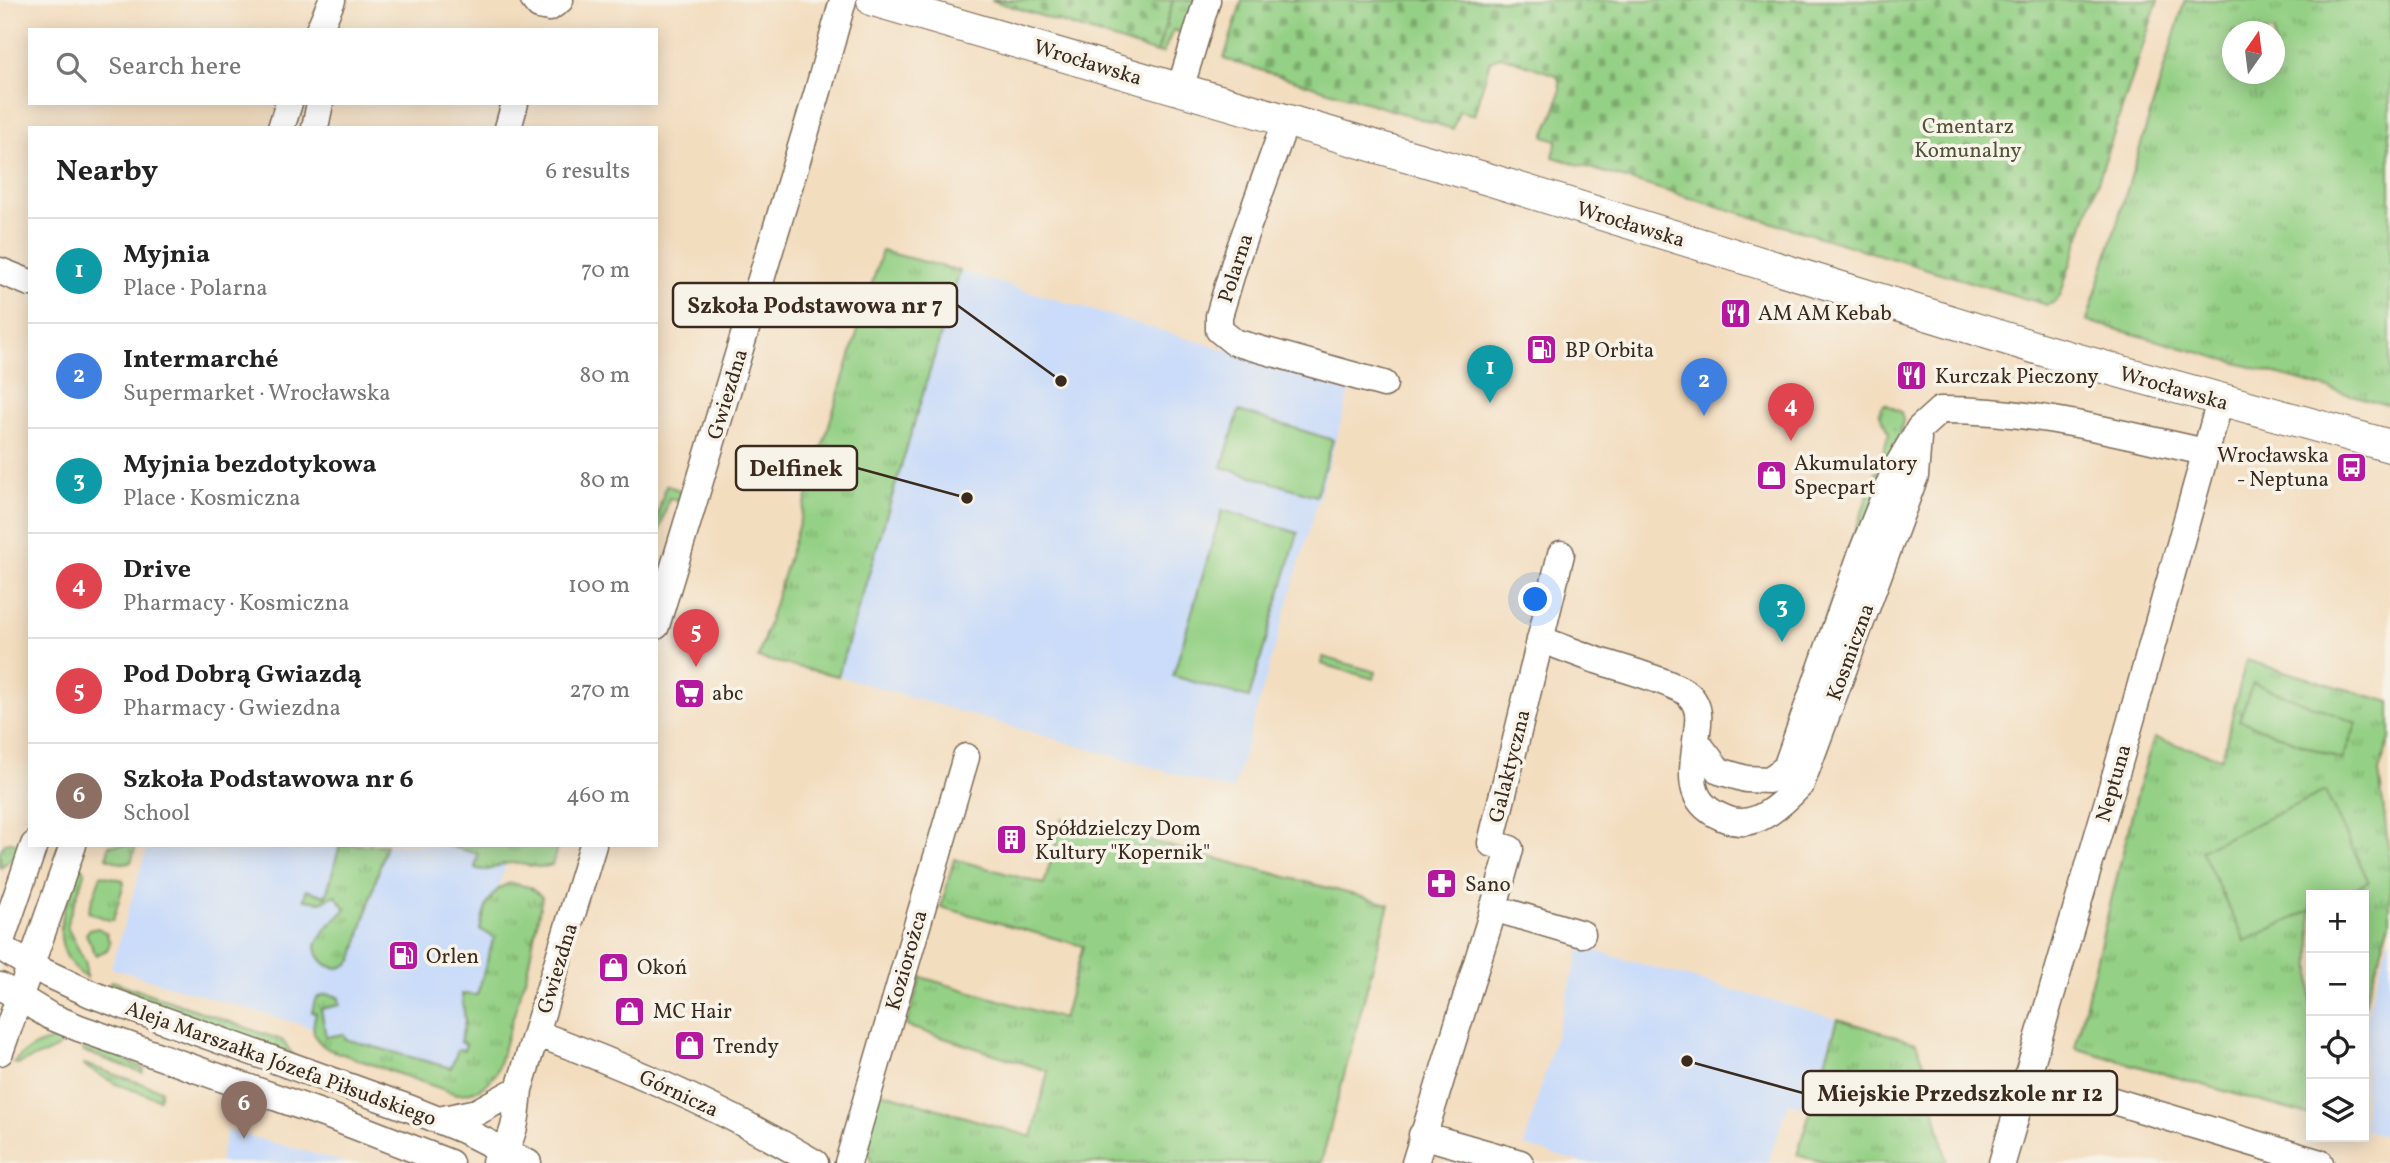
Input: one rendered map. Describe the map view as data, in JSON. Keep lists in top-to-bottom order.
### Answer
{
  "streets": {
    "main road": ["Wrocławska"],
    "street": [
      "Polarna",
      "Gwiezdna",
      "Kosmiczna",
      "Galaktyczna",
      "Neptuna",
      "Koziorożca",
      "Aleja Marszałka Józefa Piłsudskiego",
      "Górnicza"
    ]
  },
  "crossings": [
    ["Wrocławska", "Polarna"],
    ["Wrocławska", "Neptuna"],
    ["Gwiezdna", "Aleja Marszałka Józefa Piłsudskiego"],
    ["Gwiezdna", "Górnicza"],
    ["Kosmiczna", "Galaktyczna"]
  ],
  "parks": ["Cmentarz Komunalny"],
  "places": {
    "restaurant": ["AM AM Kebab", "Kurczak Pieczony"],
    "fuel station": ["BP Orbita", "Orlen"],
    "other": ["Szkoła Podstawowa nr 7", "Delfinek", "Miejskie Przedszkole nr 12"],
    "bus stop": ["Wrocławska - Neptuna"],
    "shop": [
      "Akumulatory Specpart",
      "Okoń",
      "MC Hair",
      "Trendy"
    ],
    "supermarket": ["abc"],
    "building": ["Spółdzielczy Dom Kultury \"Kopernik\""],
    "pharmacy": ["Sano"]
  },
  "north": "top",
  "page": {
    "search": "Search here",
    "heading": ["Nearby", "6 results"],
    "list": [
      {
        "mark": "1",
        "name": "Myjnia",
        "note": "Place · Polarna",
        "value": "70 m"
      },
      {
        "mark": "2",
        "name": "Intermarché",
        "note": "Supermarket · Wrocławska",
        "value": "80 m"
      },
      {
        "mark": "3",
        "name": "Myjnia bezdotykowa",
        "note": "Place · Kosmiczna",
        "value": "80 m"
      },
      {
        "mark": "4",
        "name": "Drive",
        "note": "Pharmacy · Kosmiczna",
        "value": "100 m"
      },
      {
        "mark": "5",
        "name": "Pod Dobrą Gwiazdą",
        "note": "Pharmacy · Gwiezdna",
        "value": "270 m"
      },
      {
        "mark": "6",
        "name": "Szkoła Podstawowa nr 6",
        "note": "School",
        "value": "460 m"
      }
    ],
    "pins": [
      "1",
      "2",
      "4",
      "3",
      "5",
      "6"
    ],
    "map_buttons": ["+", "−"]
  }
}
